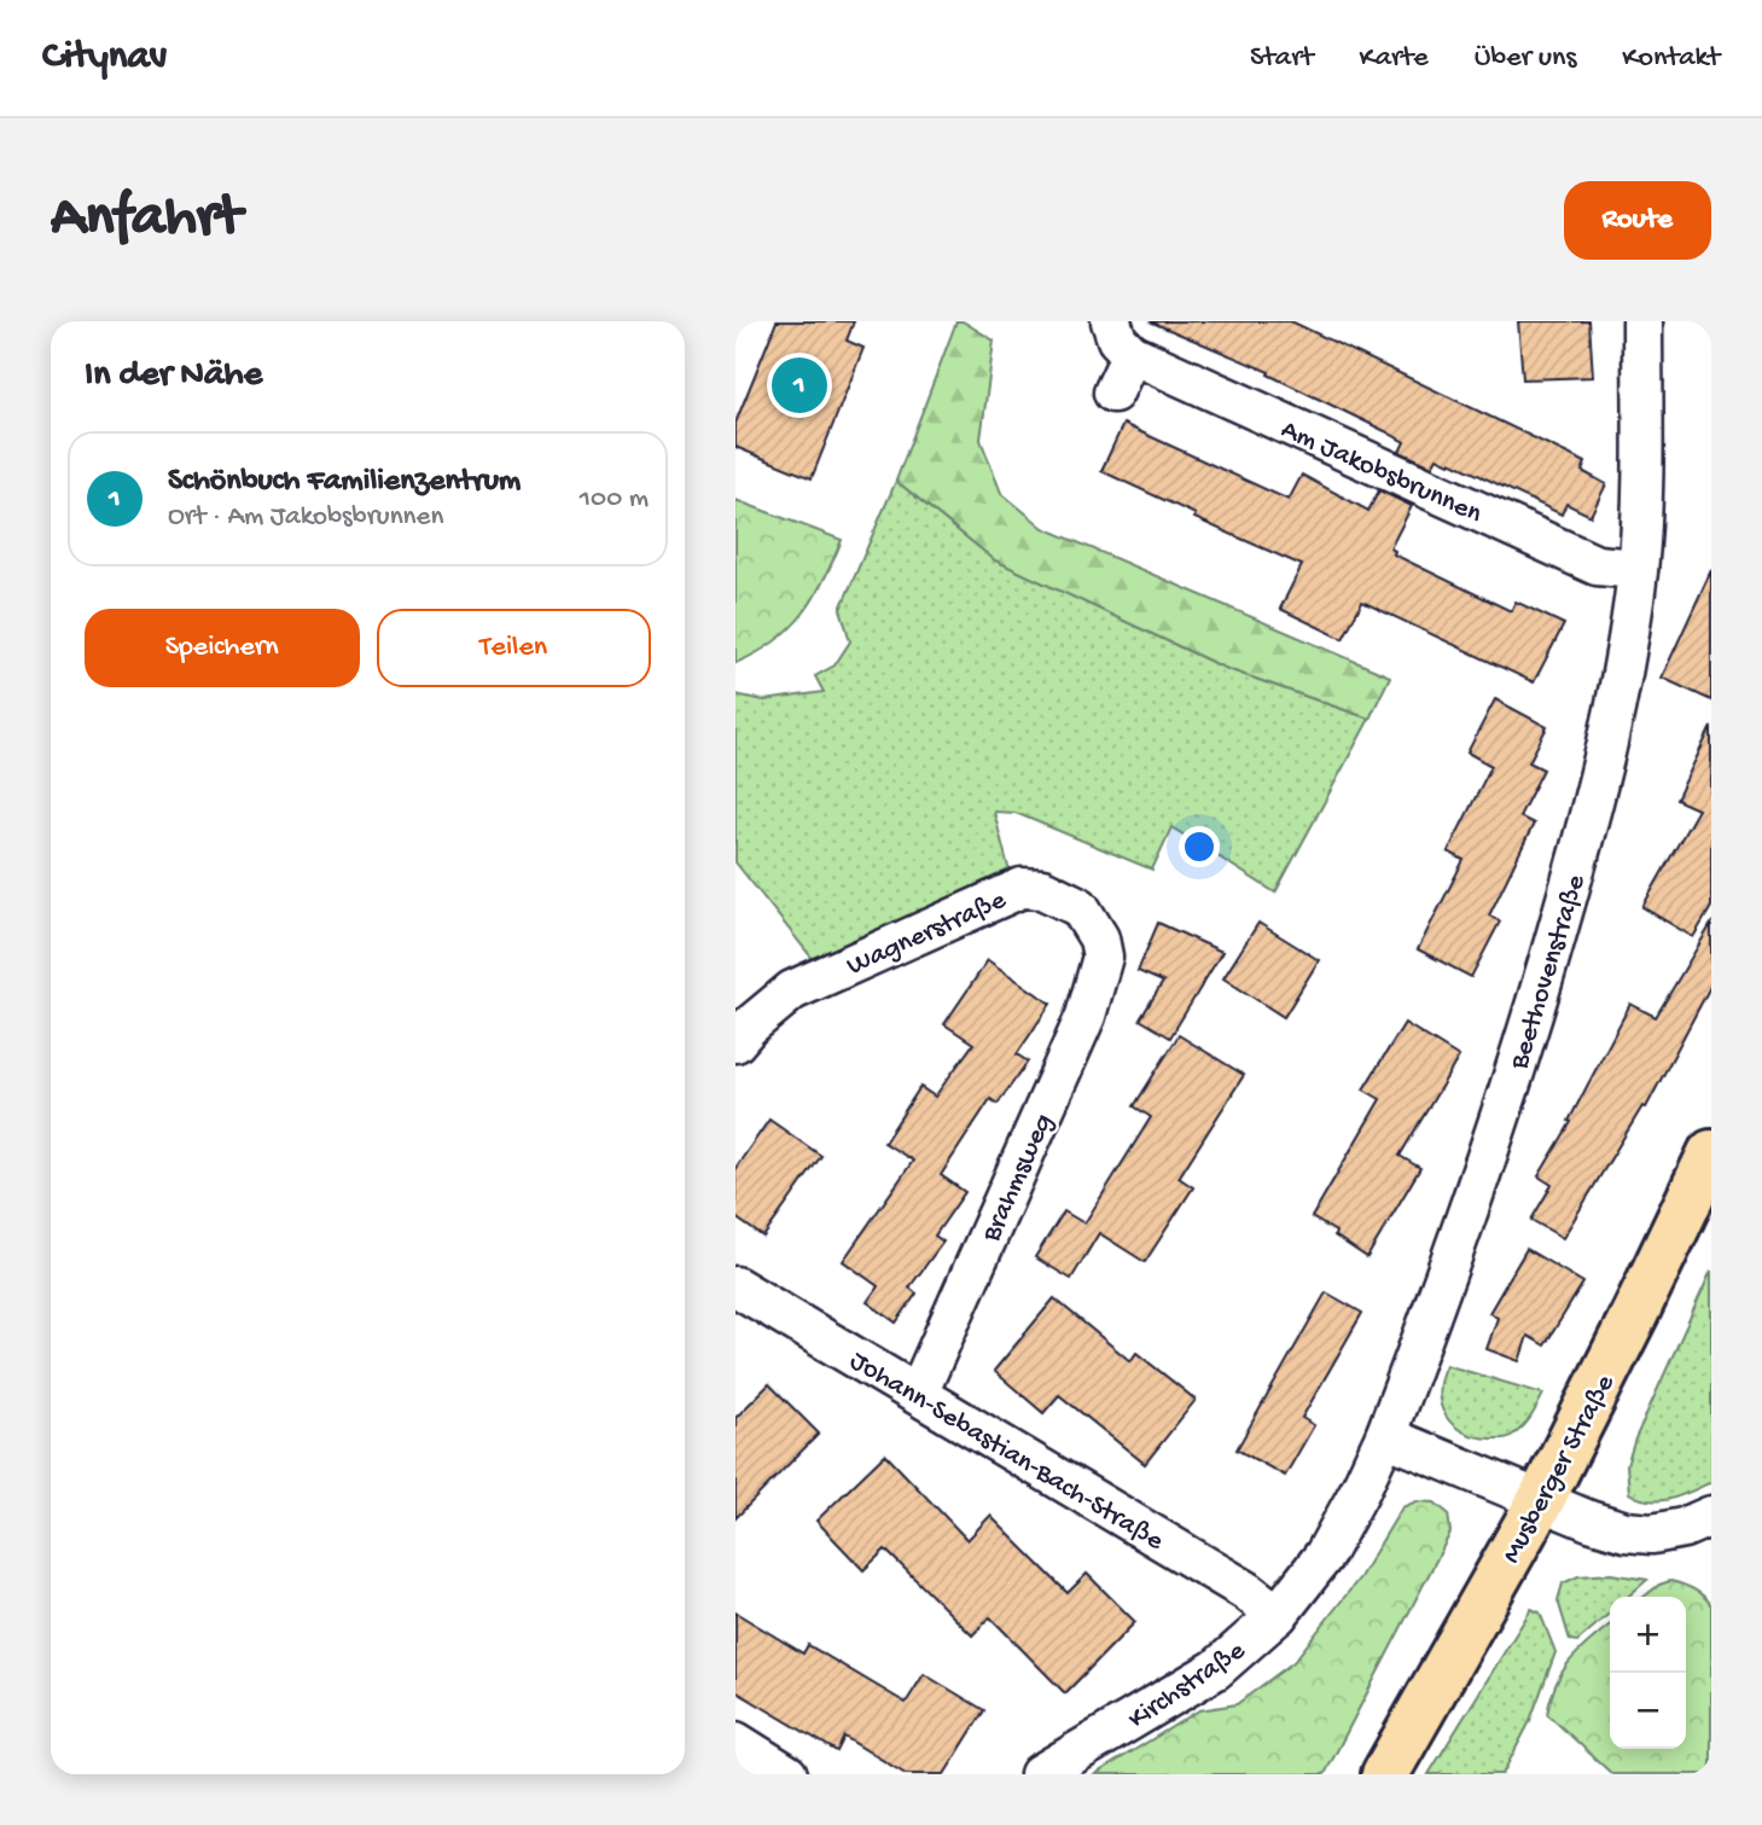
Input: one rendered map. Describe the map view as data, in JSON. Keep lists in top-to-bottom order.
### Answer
{
  "streets": {
    "main road": ["Musberger Straße"],
    "street": [
      "Am Jakobsbrunnen",
      "Wagnerstraße",
      "Beethovenstraße",
      "Brahmsweg",
      "Johann-Sebastian-Bach-Straße",
      "Kirchstraße"
    ]
  },
  "crossings": [
    ["Am Jakobsbrunnen", "Beethovenstraße"],
    ["Wagnerstraße", "Brahmsweg"],
    ["Beethovenstraße", "Kirchstraße"],
    ["Brahmsweg", "Johann-Sebastian-Bach-Straße"],
    ["Johann-Sebastian-Bach-Straße", "Kirchstraße"]
  ],
  "page": {
    "header": "Citynav",
    "nav": [
      "Start",
      "Karte",
      "Über uns",
      "Kontakt"
    ],
    "buttons": [
      "Route",
      ["Speichern", "Teilen"]
    ],
    "title": "Anfahrt",
    "heading": "In der Nähe",
    "pins": "1",
    "list": [
      {
        "mark": "1",
        "name": "Schönbuch Familienzentrum",
        "note": "Ort · Am Jakobsbrunnen",
        "value": "100 m"
      }
    ],
    "map_buttons": ["+", "−"]
  }
}
